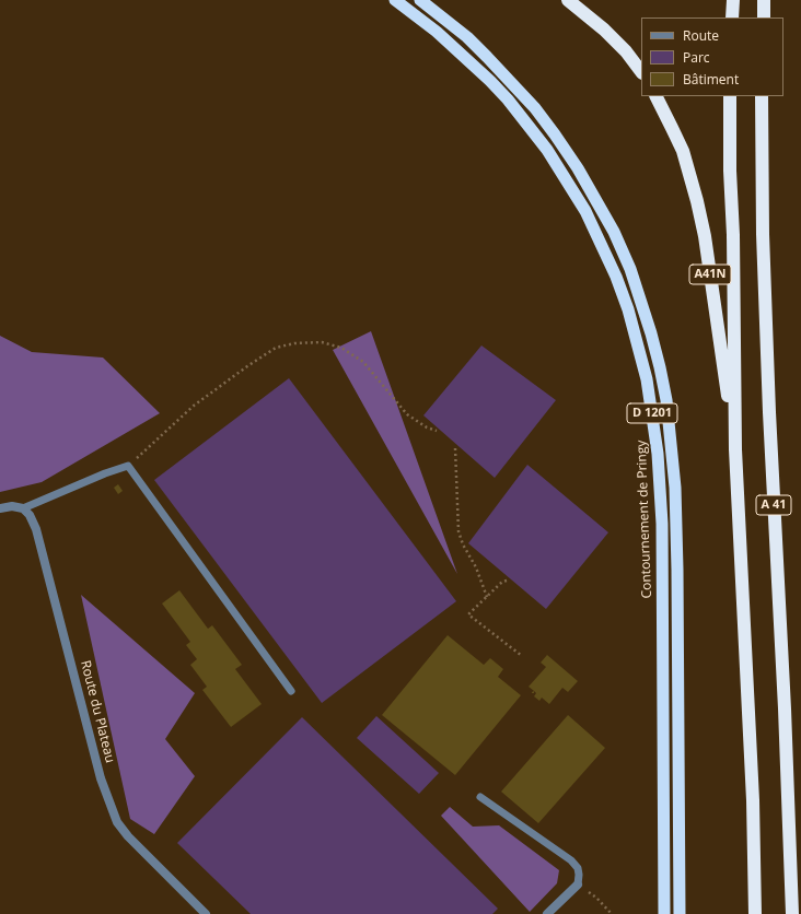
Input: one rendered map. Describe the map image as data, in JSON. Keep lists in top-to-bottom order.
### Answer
{
  "streets": {
    "highway": [
      "A41N",
      "D 1201",
      "A 41",
      "Contournement de Pringy"
    ],
    "street": ["Route du Plateau"]
  },
  "crossings": [
    ["A41N", "A 41"]
  ],
  "legend": ["Route", "Parc", "Bâtiment"]
}
